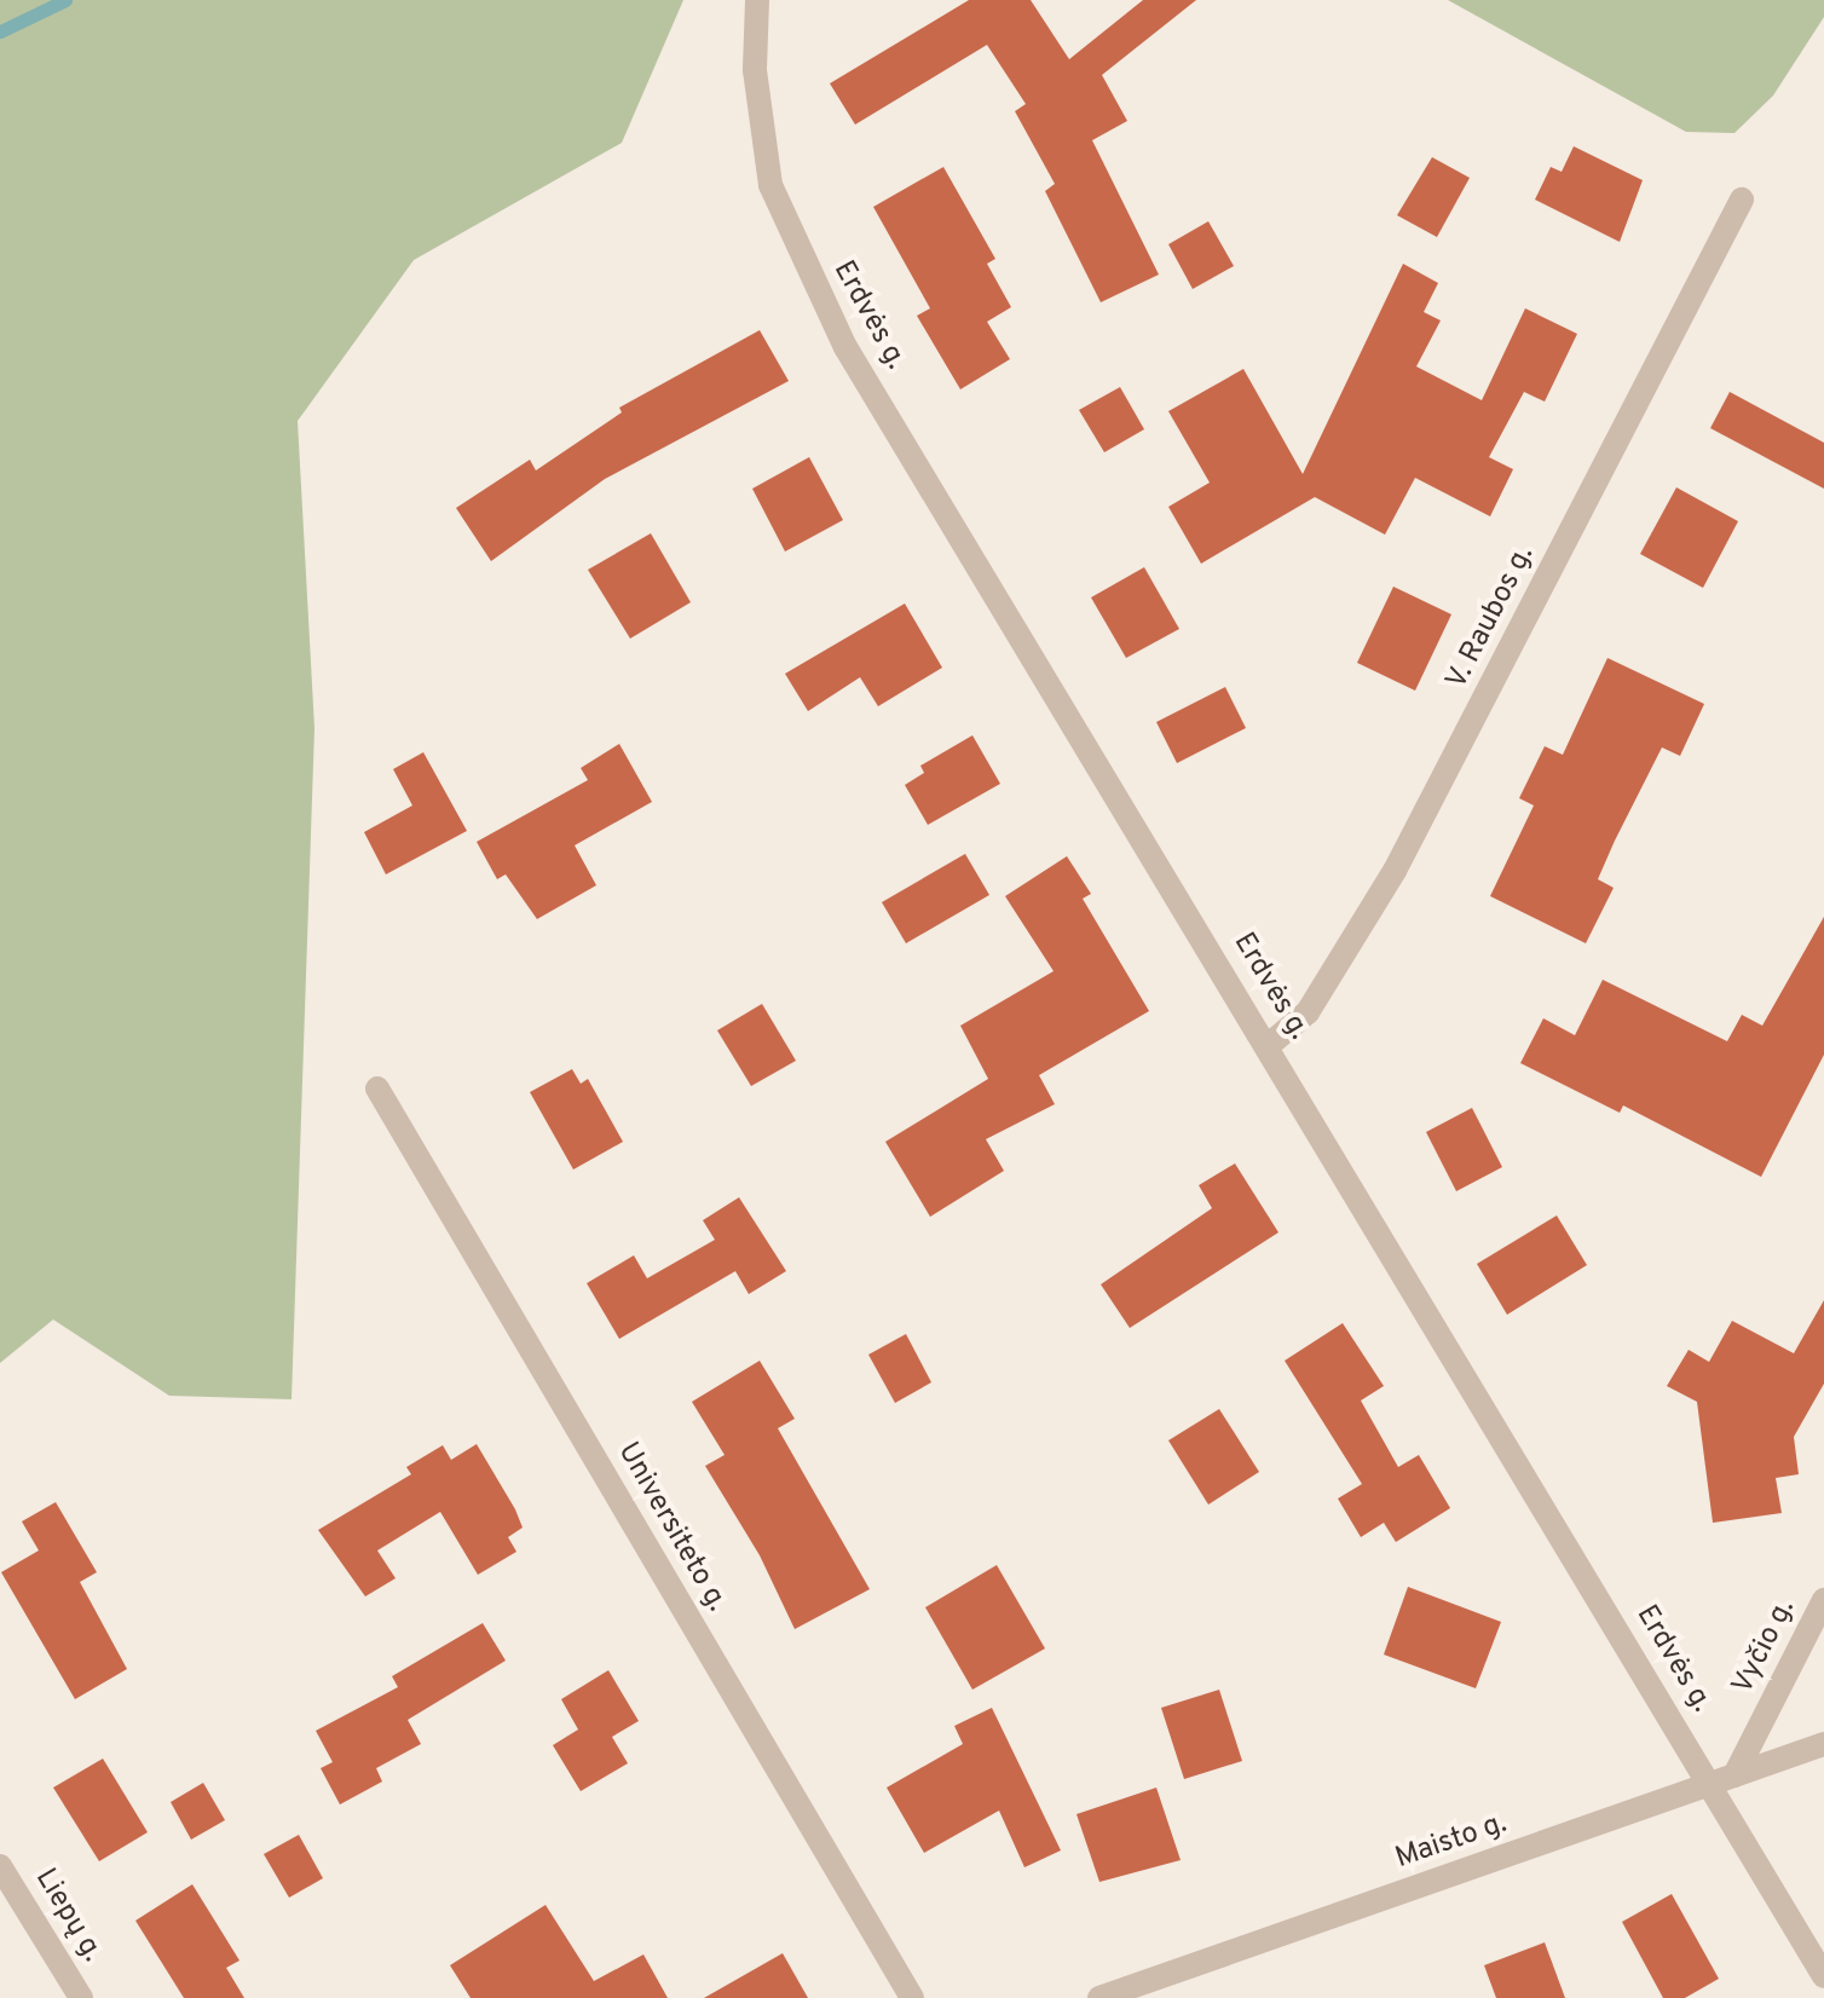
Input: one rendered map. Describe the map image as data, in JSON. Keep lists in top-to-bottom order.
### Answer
{
  "streets": {
    "street": [
      "Erdvės g.",
      "V. Raubos g.",
      "Universiteto g.",
      "Vyčio g.",
      "Maisto g.",
      "Liepų g."
    ]
  },
  "crossings": [
    ["Erdvės g.", "V. Raubos g."],
    ["Erdvės g.", "Maisto g."],
    ["Vyčio g.", "Maisto g."]
  ]
}
